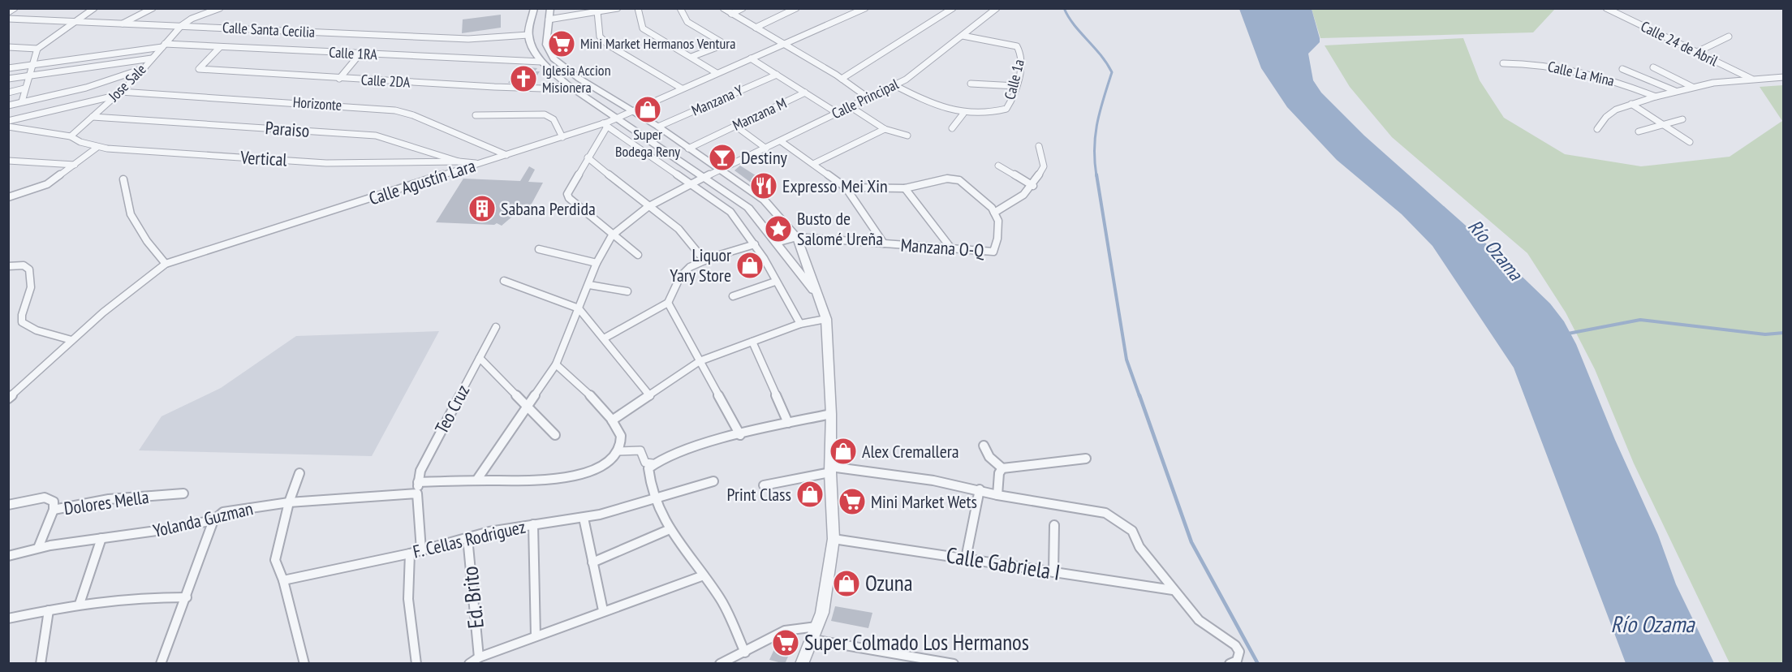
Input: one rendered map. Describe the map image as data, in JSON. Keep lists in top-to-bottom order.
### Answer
{
  "streets": {
    "street": [
      "Calle Santa Cecilia",
      "Calle 24 de Abril",
      "Calle 1RA",
      "Calle La Mina",
      "Calle 1a",
      "Calle 2DA",
      "Jose Sale",
      "Calle Principal",
      "Manzana Y",
      "Horizonte",
      "Manzana M",
      "Paraiso",
      "Vertical",
      "Calle Agustín Lara",
      "Manzana O-Q",
      "Teo Cruz",
      "Dolores Mella",
      "Yolanda Guzman",
      "F. Cellas Rodriguez",
      "Calle Gabriela I",
      "Ed. Brito"
    ]
  },
  "crossings": [
    ["Calle Santa Cecilia", "Jose Sale"],
    ["Calle 1RA", "Calle 2DA"],
    ["Calle 1RA", "Jose Sale"],
    ["Calle 1a", "Calle Principal"],
    ["Jose Sale", "Horizonte"],
    ["Jose Sale", "Paraiso"],
    ["Jose Sale", "Vertical"],
    ["Horizonte", "Calle Agustín Lara"],
    ["Paraiso", "Vertical"],
    ["Paraiso", "Calle Agustín Lara"],
    ["Teo Cruz", "Yolanda Guzman"],
    ["F. Cellas Rodriguez", "Ed. Brito"]
  ],
  "water": ["Río Ozama"],
  "places": {
    "supermarket": ["Mini Market Hermanos Ventura", "Mini Market Wets", "Super Colmado Los Hermanos"],
    "church": ["Iglesia Accion Misionera"],
    "shop": [
      "Super Bodega Reny",
      "Liquor Yary Store",
      "Alex Cremallera",
      "Print Class",
      "Ozuna"
    ],
    "bar": ["Destiny"],
    "restaurant": ["Expresso Mei Xin"],
    "building": ["Sabana Perdida"],
    "place": ["Busto de Salomé Ureña"]
  }
}
